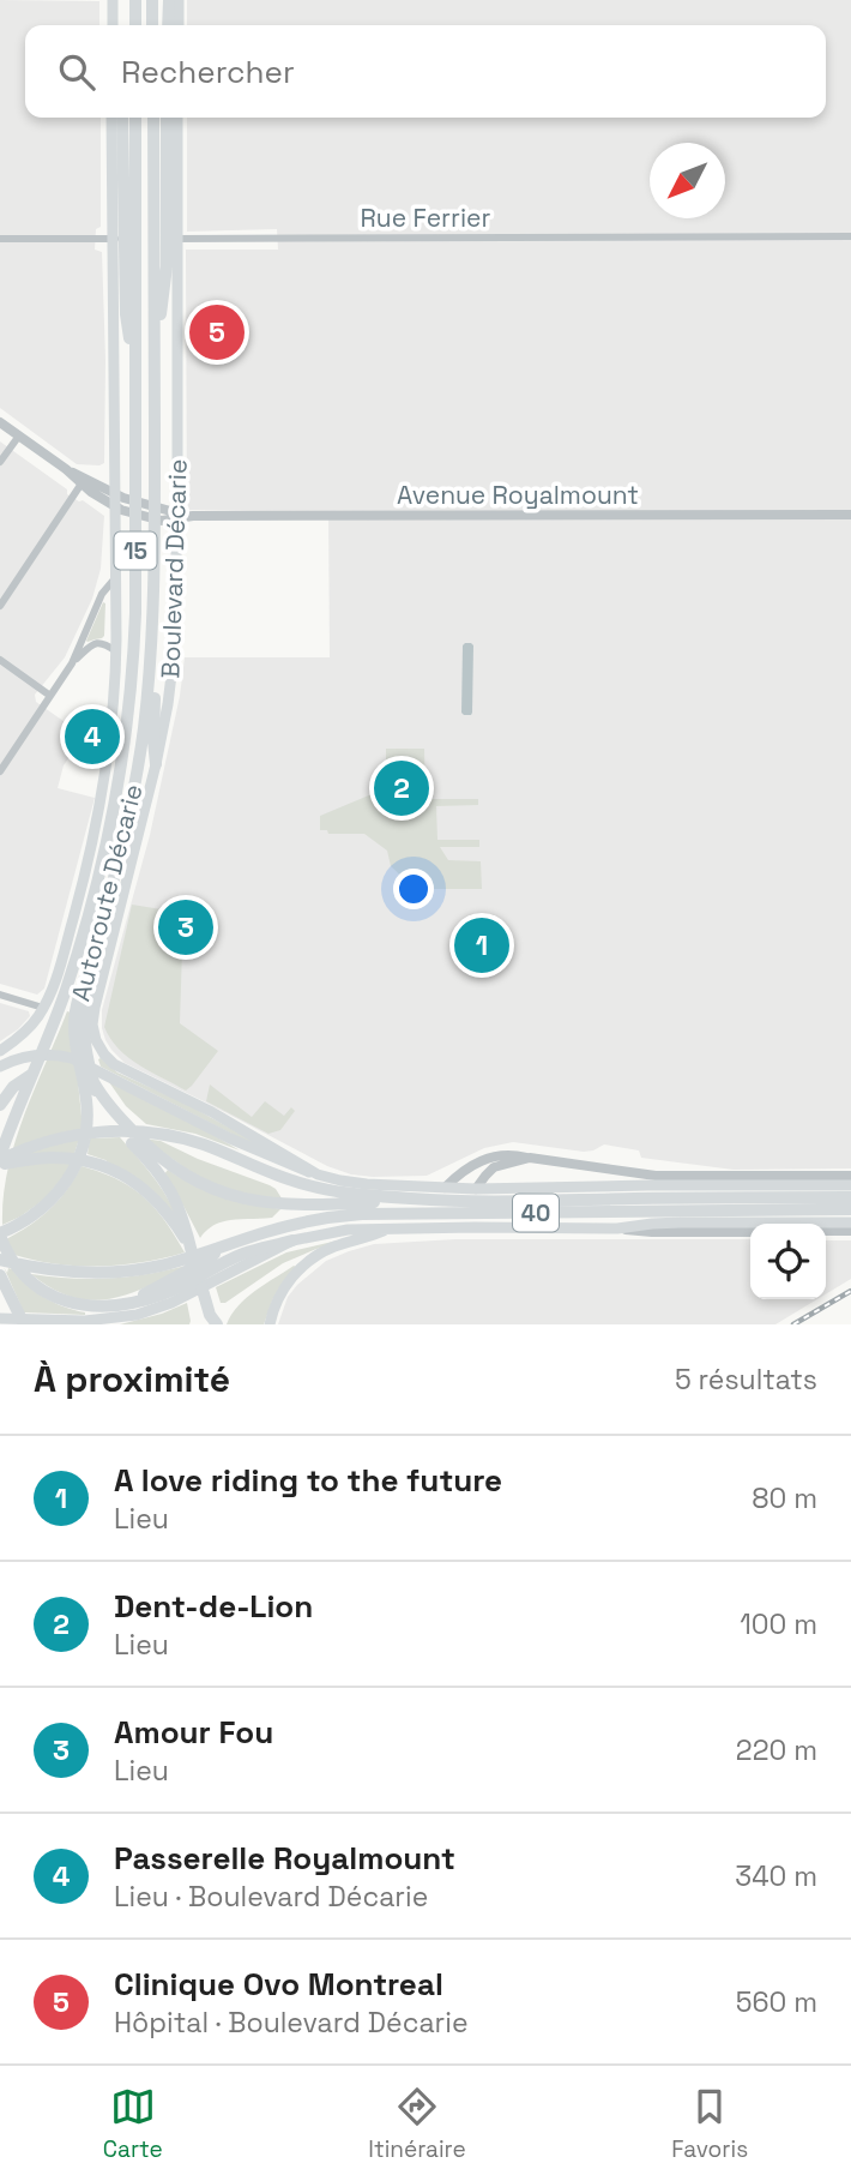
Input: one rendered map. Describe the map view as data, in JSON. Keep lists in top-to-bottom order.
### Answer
{
  "streets": {
    "highway": ["15", "Autoroute Décarie", "40"],
    "main road": ["Boulevard Décarie"],
    "street": ["Rue Ferrier", "Avenue Royalmount"]
  },
  "crossings": [
    ["Rue Ferrier", "Boulevard Décarie"],
    ["Avenue Royalmount", "Boulevard Décarie"],
    ["15", "Autoroute Décarie"],
    ["Autoroute Décarie", "40"]
  ],
  "north": "bottom left",
  "page": {
    "search": "Rechercher",
    "pins": [
      "5",
      "4",
      "2",
      "3",
      "1"
    ],
    "heading": ["À proximité", "5 résultats"],
    "list": [
      {
        "mark": "1",
        "name": "A love riding to the future",
        "note": "Lieu",
        "value": "80 m"
      },
      {
        "mark": "2",
        "name": "Dent-de-Lion",
        "note": "Lieu",
        "value": "100 m"
      },
      {
        "mark": "3",
        "name": "Amour Fou",
        "note": "Lieu",
        "value": "220 m"
      },
      {
        "mark": "4",
        "name": "Passerelle Royalmount",
        "note": "Lieu · Boulevard Décarie",
        "value": "340 m"
      },
      {
        "mark": "5",
        "name": "Clinique Ovo Montreal",
        "note": "Hôpital · Boulevard Décarie",
        "value": "560 m"
      }
    ],
    "nav": ["Carte", "Itinéraire", "Favoris"]
  }
}
